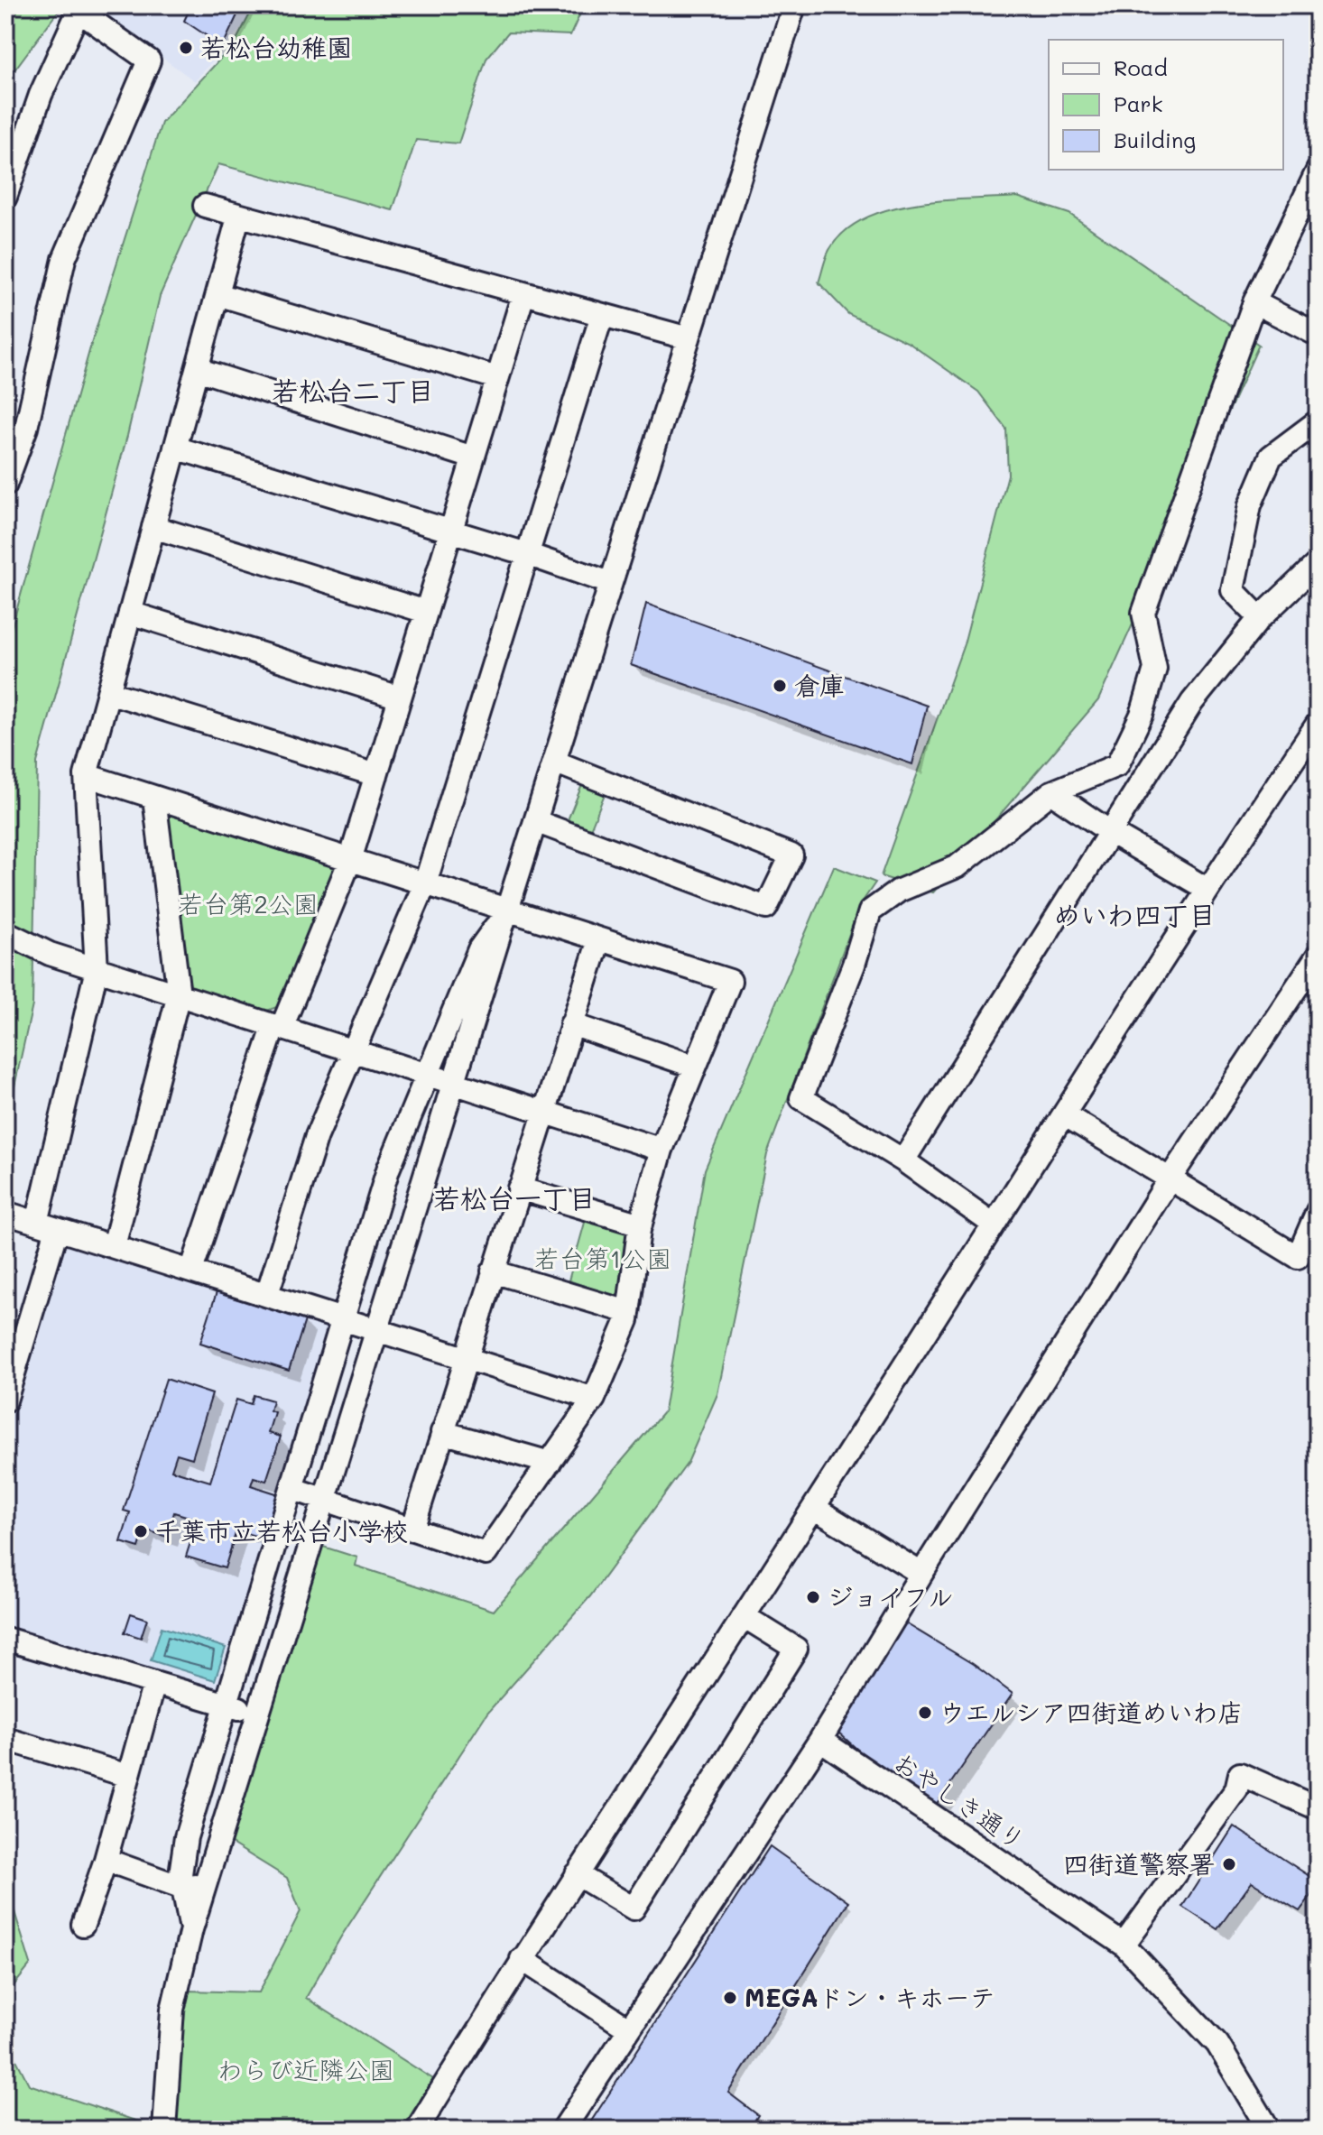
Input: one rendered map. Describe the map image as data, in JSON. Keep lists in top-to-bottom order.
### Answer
{
  "streets": {
    "street": ["おやしき通り"]
  },
  "districts": ["若松台二丁目", "めいわ四丁目", "若松台一丁目"],
  "parks": ["若台第2公園", "若台第1公園", "わらび近隣公園"],
  "places": [
    "若松台幼稚園",
    "倉庫",
    "千葉市立若松台小学校",
    "ジョイフル",
    "ウエルシア四街道めいわ店",
    "四街道警察署",
    "MEGAドン・キホーテ"
  ],
  "legend": ["Road", "Park", "Building"]
}
